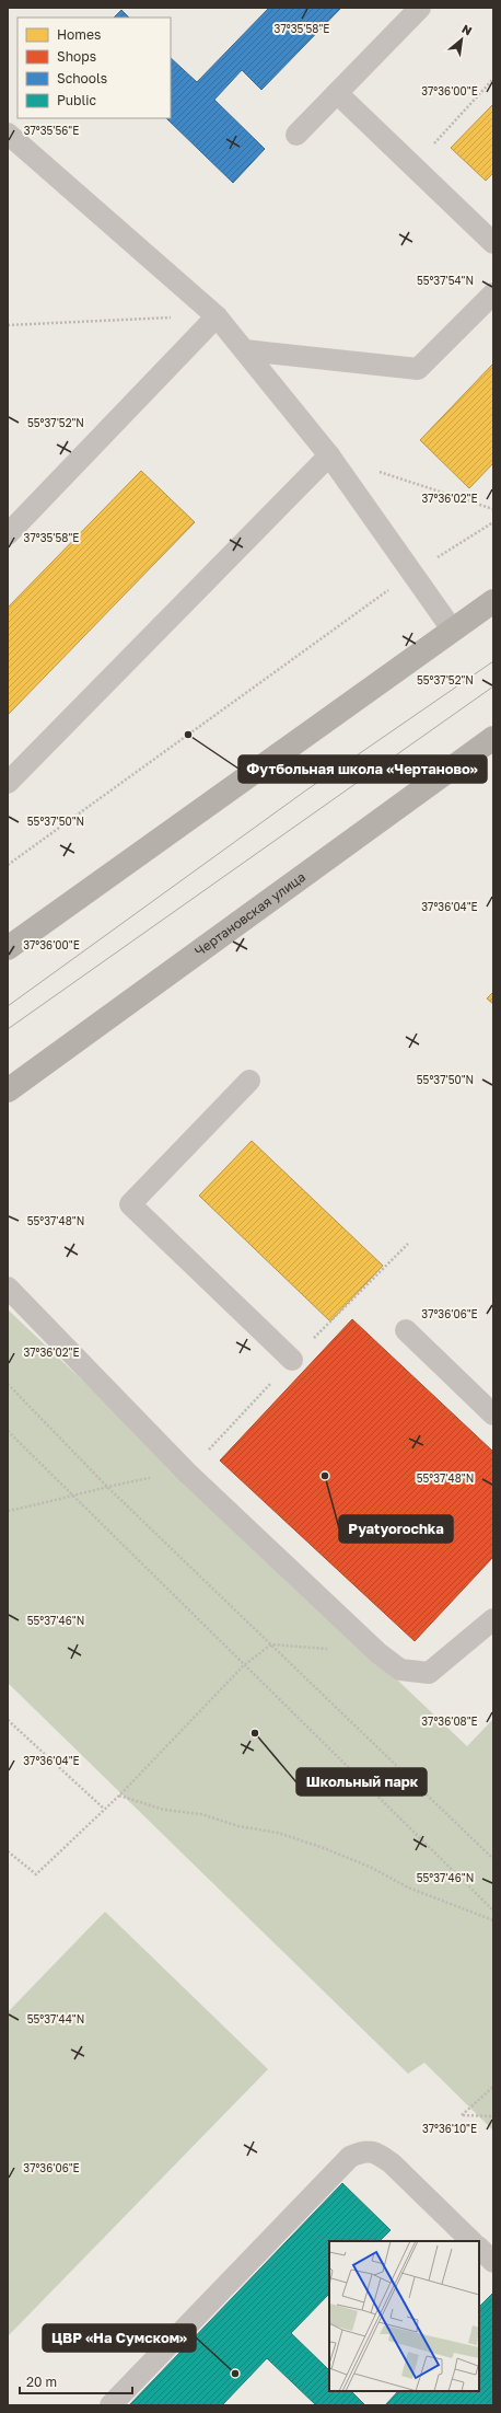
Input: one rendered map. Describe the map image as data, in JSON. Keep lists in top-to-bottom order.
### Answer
{
  "streets": {
    "main road": ["Чертановская улица"]
  },
  "places": [
    "Футбольная школа «Чертаново»",
    "Pyatyorochka",
    "Школьный парк",
    "ЦВР «На Сумском»"
  ],
  "legend": [
    "Homes",
    "Shops",
    "Schools",
    "Public"
  ],
  "scale_bar": "20 m",
  "north": "top right",
  "coordinates": [
    "37°35'58\"E",
    "37°36'00\"E",
    "37°35'56\"E",
    "55°37'54\"N",
    "55°37'52\"N",
    "37°36'02\"E",
    "55°37'50\"N",
    "37°36'04\"E",
    "55°37'48\"N",
    "37°36'06\"E",
    "55°37'46\"N",
    "37°36'08\"E",
    "55°37'44\"N",
    "37°36'10\"E"
  ]
}
